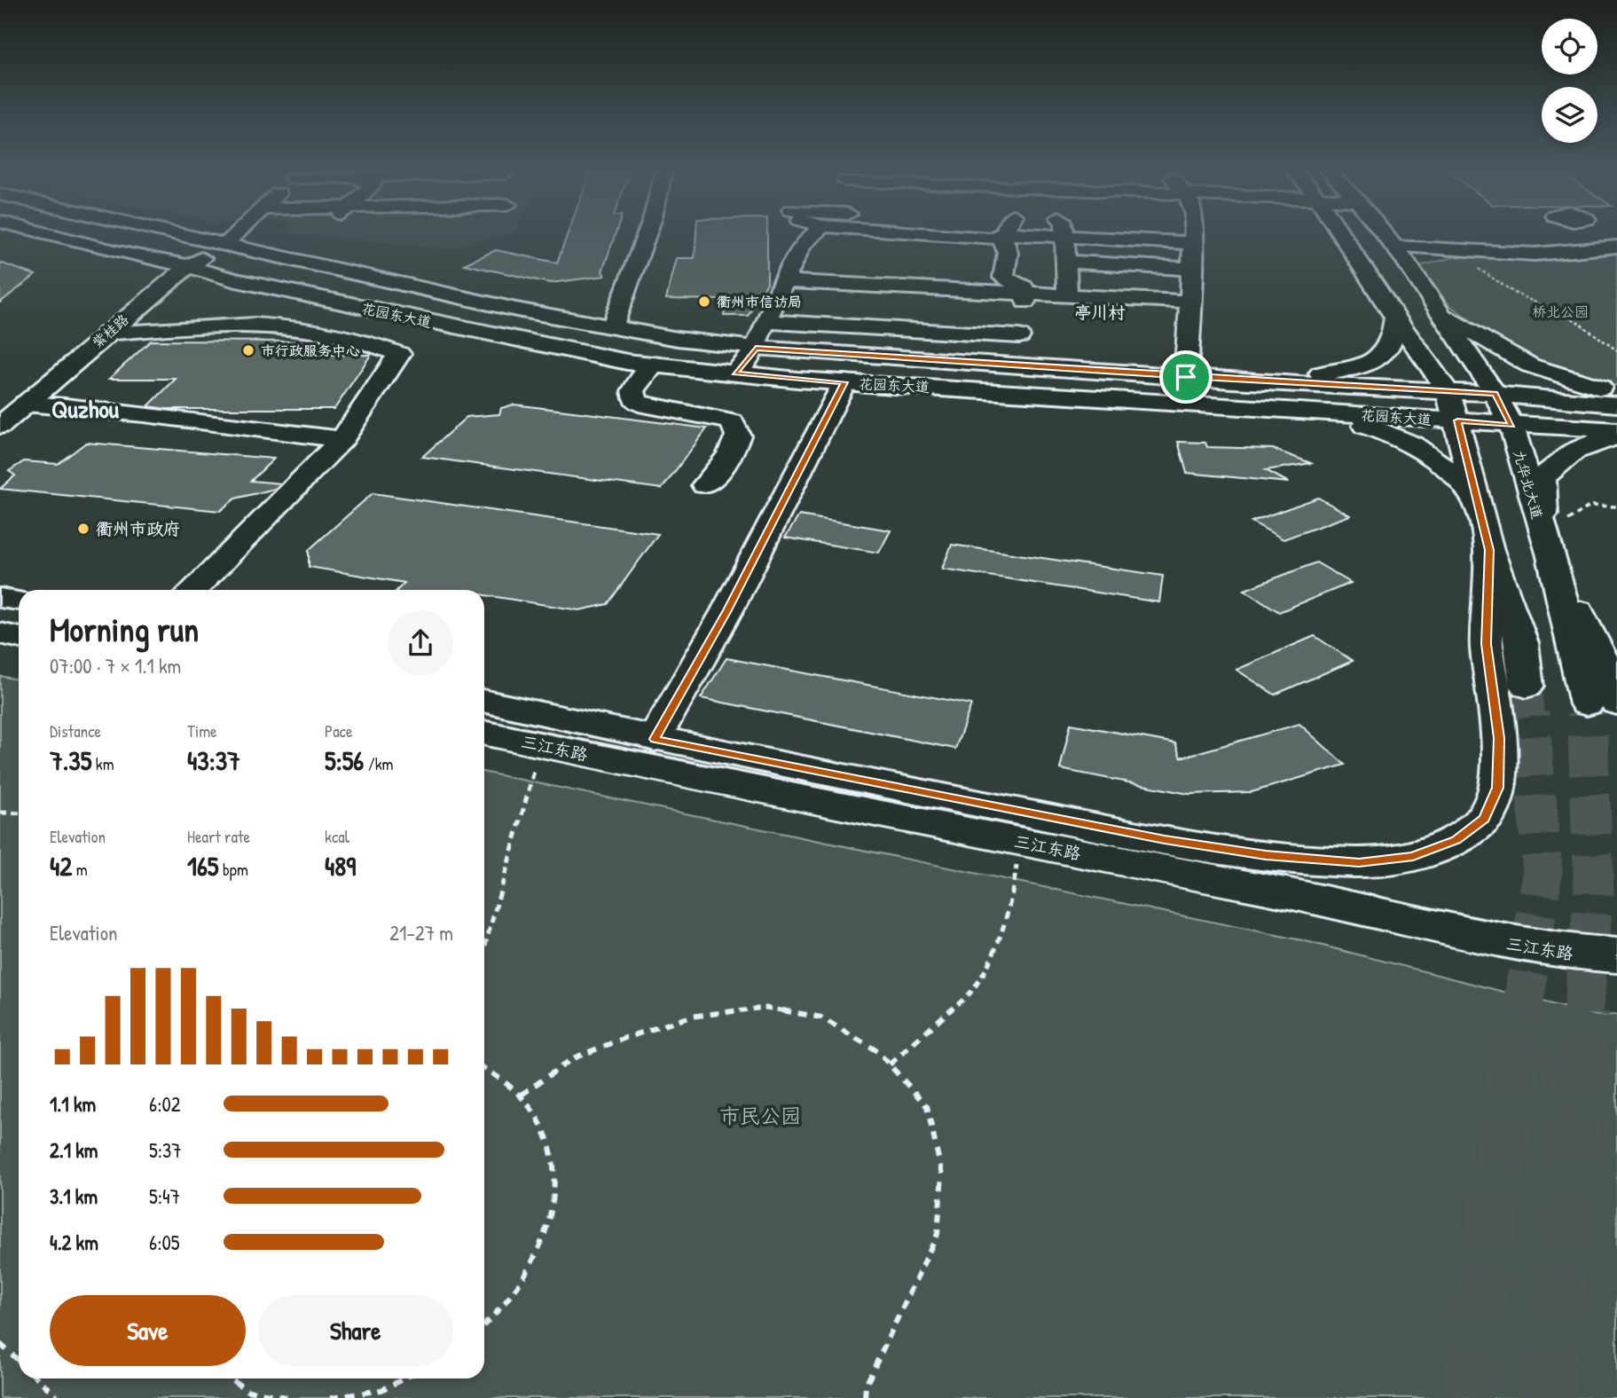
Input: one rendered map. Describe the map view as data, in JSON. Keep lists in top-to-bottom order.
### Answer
{
  "streets": {
    "main road": [
      "花园东大道",
      "紫桂路",
      "九华北大道",
      "三江东路"
    ]
  },
  "crossings": [
    ["花园东大道", "紫桂路"],
    ["花园东大道", "九华北大道"]
  ],
  "districts": ["亭川村", "Quzhou"],
  "parks": ["桥北公园", "市民公园"],
  "places": ["衢州市信访局", "市行政服务中心", "衢州市政府"],
  "page": {
    "heading": ["Morning run", "07:00 · 7 × 1.1 km"],
    "stats": [
      ["Distance", "7.35 km"],
      ["Time", "43:37"],
      ["Pace", "5:56 /km"],
      ["Elevation", "42 m"],
      ["Heart rate", "165 bpm"],
      ["kcal", "489"]
    ],
    "chart": ["Elevation", "21–27 m"],
    "list": [
      {
        "name": "1.1 km",
        "note": "6:02"
      },
      {
        "name": "2.1 km",
        "note": "5:37"
      },
      {
        "name": "3.1 km",
        "note": "5:47"
      },
      {
        "name": "4.2 km",
        "note": "6:05"
      }
    ],
    "buttons": ["Save", "Share"]
  }
}
